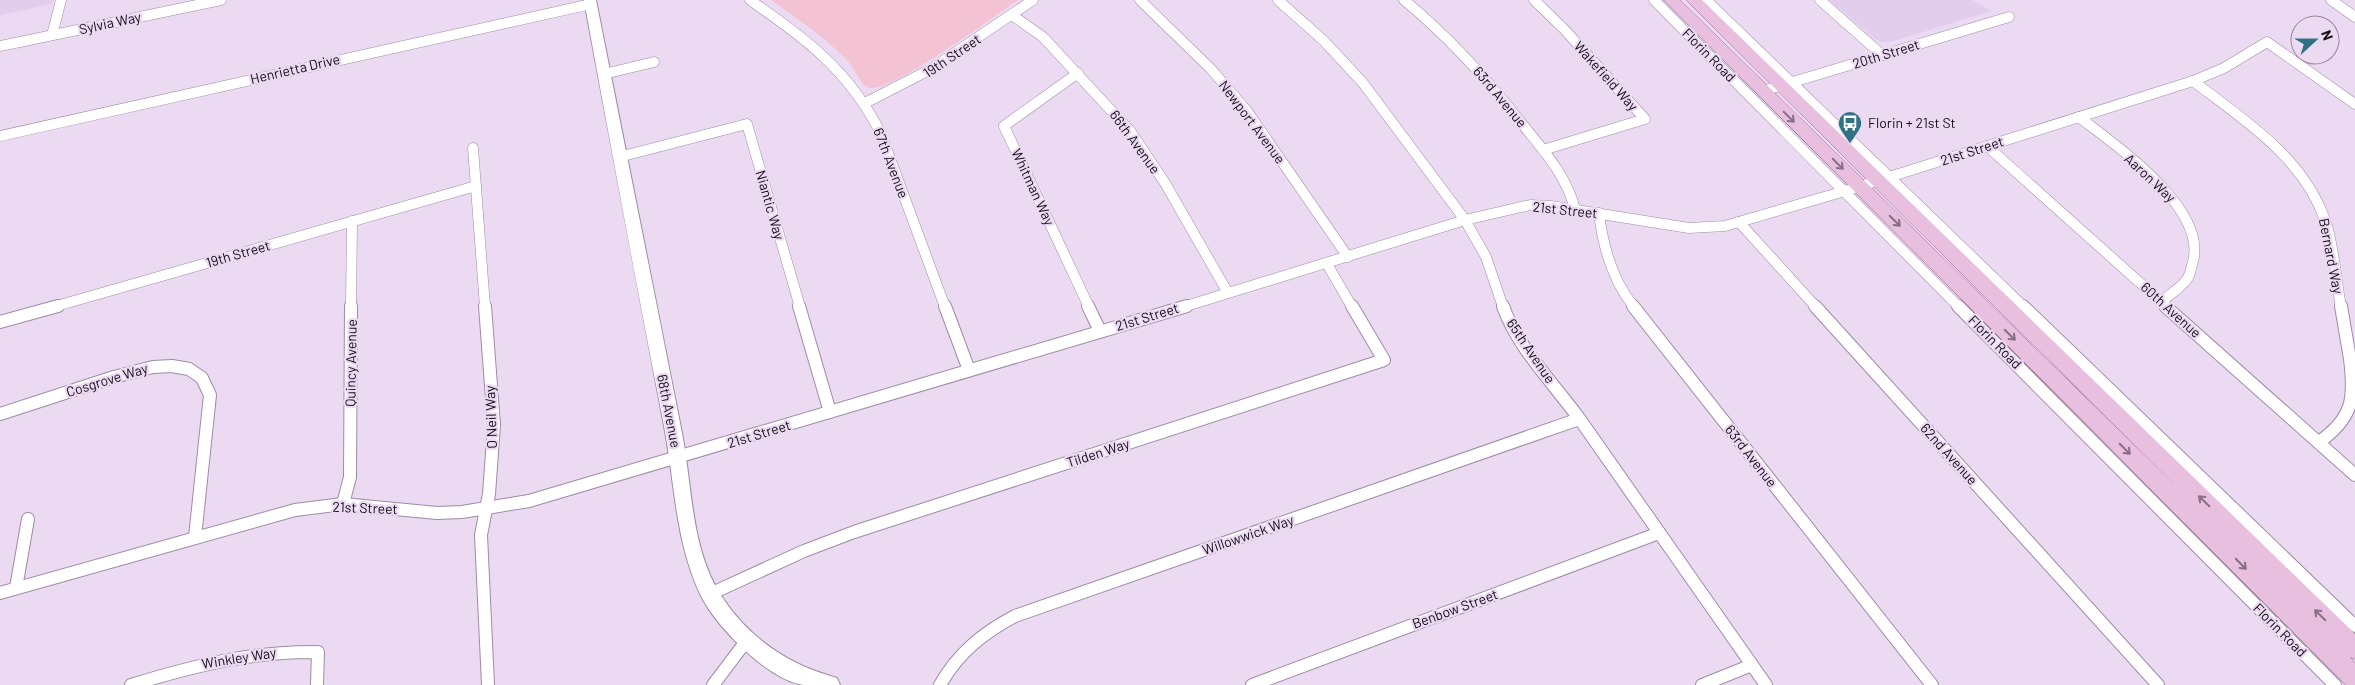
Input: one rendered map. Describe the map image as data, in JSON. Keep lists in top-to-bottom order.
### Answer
{
  "streets": {
    "main road": ["Florin Road"],
    "street": [
      "Sylvia Way",
      "20th Street",
      "19th Street",
      "Henrietta Drive",
      "Wakefield Way",
      "63rd Avenue",
      "Newport Avenue",
      "66th Avenue",
      "21st Street",
      "67th Avenue",
      "Aaron Way",
      "Whitman Way",
      "Niantic Way",
      "Bernard Way",
      "60th Avenue",
      "65th Avenue",
      "Quincy Avenue",
      "Cosgrove Way",
      "68th Avenue",
      "O Neil Way",
      "Tilden Way",
      "62nd Avenue",
      "Willowwick Way",
      "Benbow Street",
      "Winkley Way"
    ]
  },
  "crossings": [
    ["20th Street", "Florin Road"],
    ["Florin Road", "21st Street"],
    ["19th Street", "66th Avenue"],
    ["19th Street", "67th Avenue"],
    ["19th Street", "Quincy Avenue"],
    ["19th Street", "O Neil Way"],
    ["Henrietta Drive", "68th Avenue"],
    ["Wakefield Way", "63rd Avenue"],
    ["63rd Avenue", "21st Street"],
    ["Newport Avenue", "21st Street"],
    ["66th Avenue", "21st Street"],
    ["66th Avenue", "Whitman Way"],
    ["21st Street", "67th Avenue"],
    ["21st Street", "Aaron Way"],
    ["21st Street", "Whitman Way"],
    ["21st Street", "Niantic Way"],
    ["21st Street", "Bernard Way"],
    ["21st Street", "60th Avenue"],
    ["21st Street", "65th Avenue"],
    ["21st Street", "Quincy Avenue"],
    ["21st Street", "Cosgrove Way"],
    ["21st Street", "68th Avenue"],
    ["21st Street", "O Neil Way"],
    ["21st Street", "Tilden Way"],
    ["21st Street", "62nd Avenue"],
    ["Aaron Way", "60th Avenue"],
    ["Niantic Way", "68th Avenue"],
    ["Bernard Way", "60th Avenue"],
    ["65th Avenue", "Willowwick Way"],
    ["65th Avenue", "Benbow Street"],
    ["68th Avenue", "Tilden Way"]
  ],
  "places": {
    "bus stop": ["Florin + 21st St"]
  },
  "north": "right"
}
